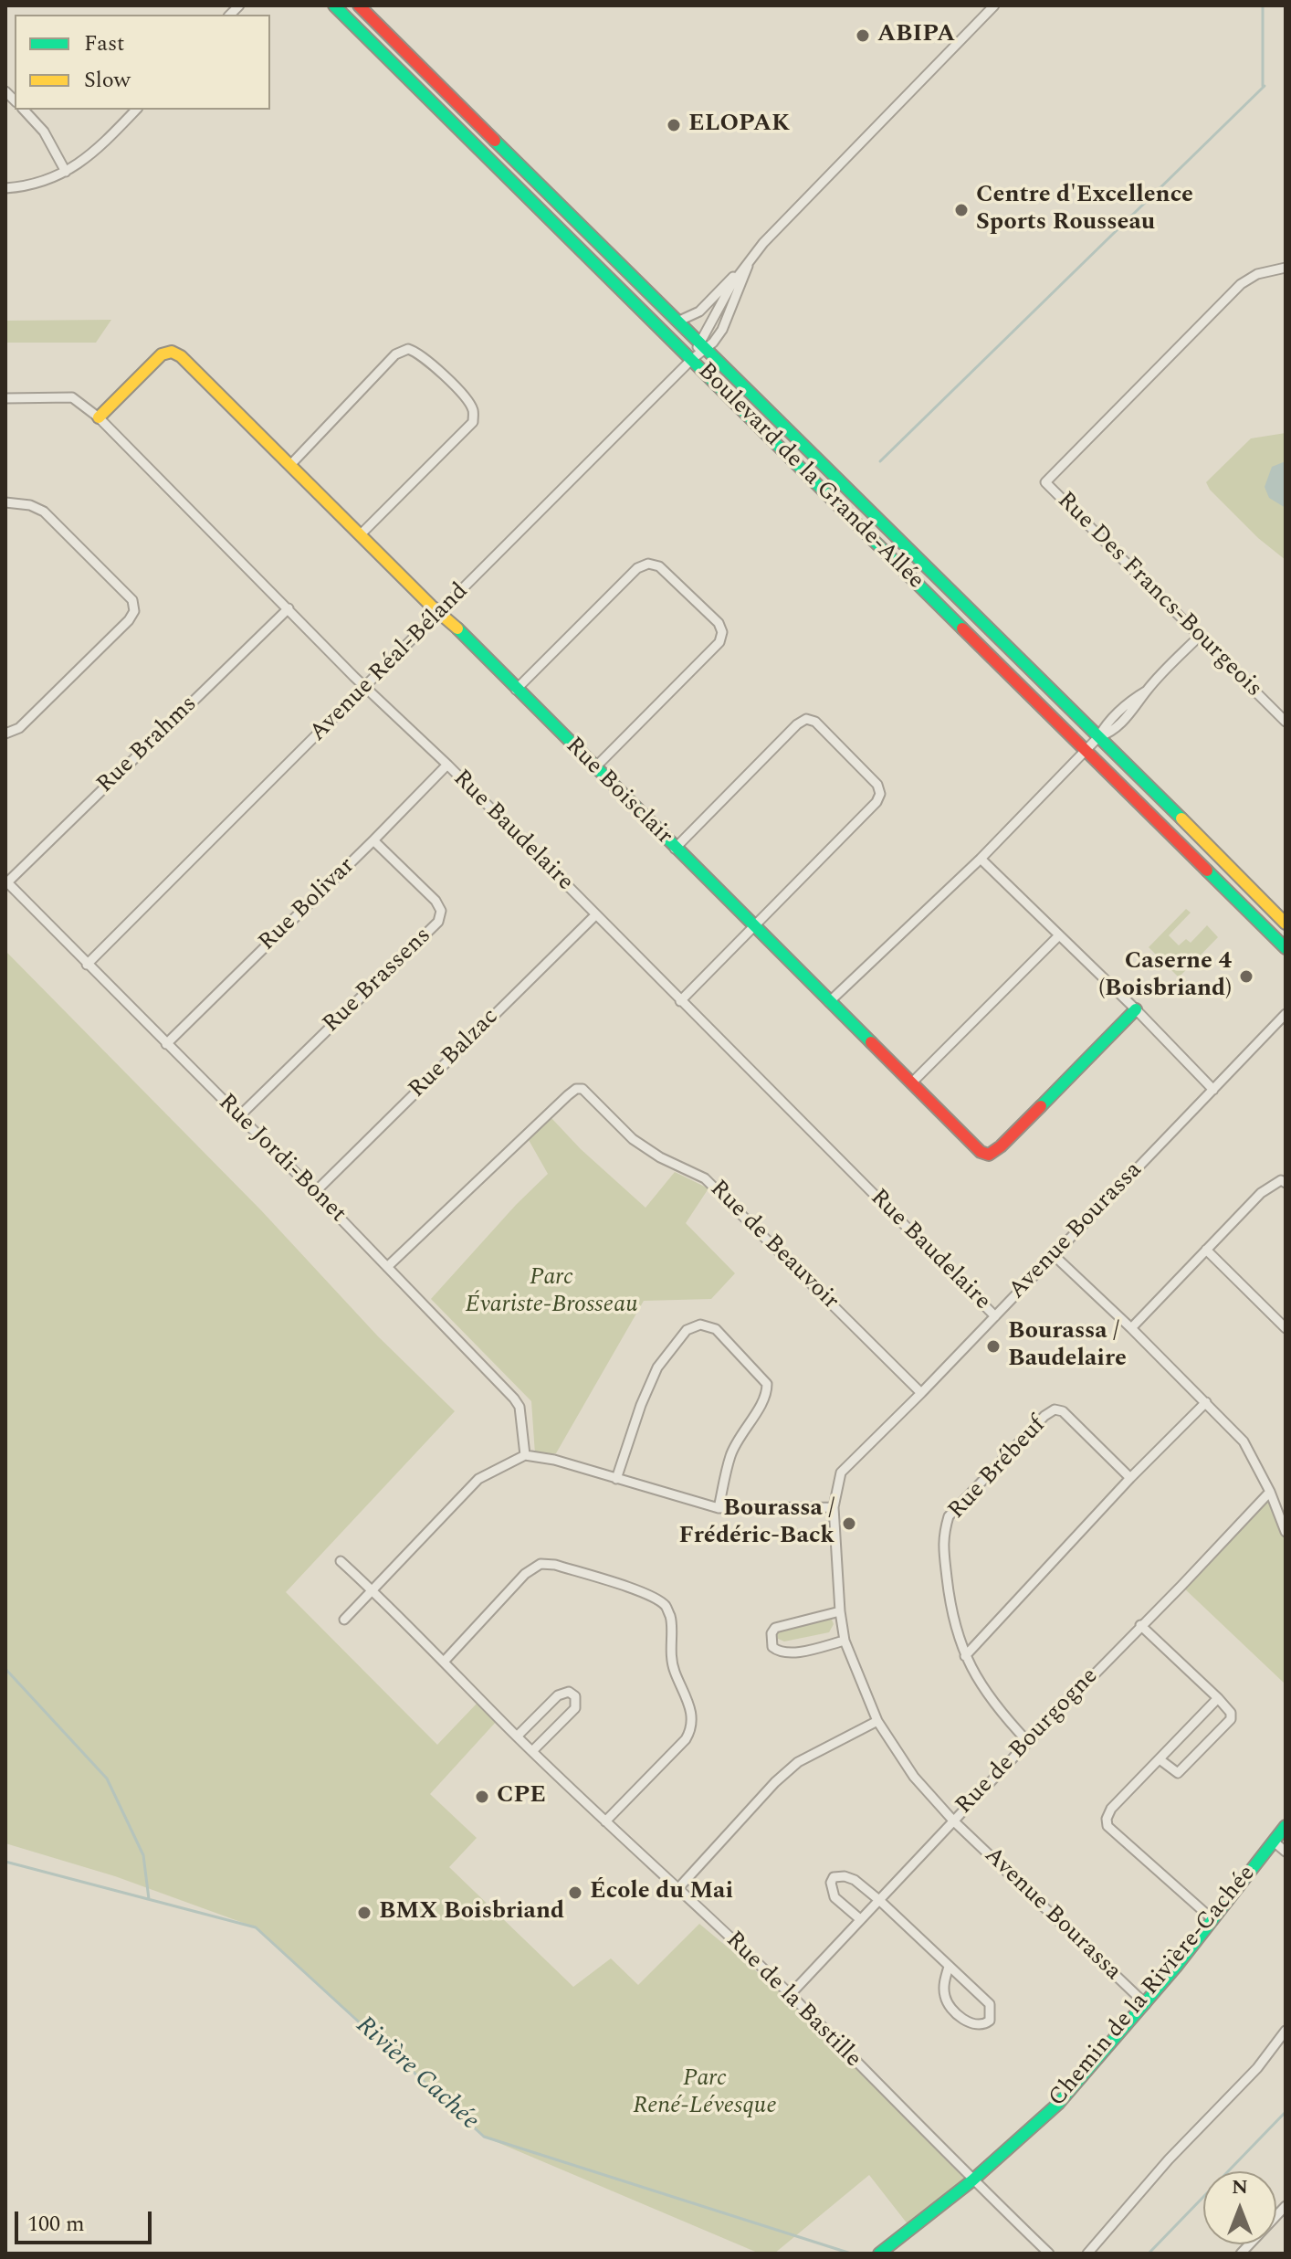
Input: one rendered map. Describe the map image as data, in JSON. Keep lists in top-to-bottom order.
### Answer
{
  "streets": {
    "street": [
      "Boulevard de la Grande-Allée",
      "Rue Des Francs-Bourgeois",
      "Avenue Réal-Béland",
      "Rue Brahms",
      "Rue Boisclair",
      "Rue Baudelaire",
      "Rue Bolivar",
      "Rue Brassens",
      "Rue Balzac",
      "Rue Jordi-Bonet",
      "Avenue Bourassa",
      "Rue de Beauvoir",
      "Rue Brébeuf",
      "Rue de Bourgogne",
      "Chemin de la Rivière-Cachée",
      "Rue de la Bastille"
    ]
  },
  "crossings": [
    ["Boulevard de la Grande-Allée", "Avenue Réal-Béland"],
    ["Avenue Réal-Béland", "Rue Boisclair"],
    ["Avenue Réal-Béland", "Rue Baudelaire"],
    ["Avenue Réal-Béland", "Rue Jordi-Bonet"],
    ["Rue Brahms", "Rue Baudelaire"],
    ["Rue Brahms", "Rue Jordi-Bonet"],
    ["Rue Boisclair", "Rue Baudelaire"],
    ["Rue Baudelaire", "Rue Bolivar"],
    ["Rue Baudelaire", "Rue Balzac"],
    ["Rue Baudelaire", "Avenue Bourassa"],
    ["Rue Bolivar", "Rue Brassens"],
    ["Rue Bolivar", "Rue Jordi-Bonet"],
    ["Rue Brassens", "Rue Jordi-Bonet"],
    ["Rue Balzac", "Rue Jordi-Bonet"],
    ["Rue Jordi-Bonet", "Rue de Beauvoir"],
    ["Avenue Bourassa", "Rue de Beauvoir"],
    ["Avenue Bourassa", "Rue de Bourgogne"],
    ["Avenue Bourassa", "Chemin de la Rivière-Cachée"],
    ["Rue Brébeuf", "Rue de Bourgogne"],
    ["Rue de Bourgogne", "Rue de la Bastille"],
    ["Chemin de la Rivière-Cachée", "Rue de la Bastille"]
  ],
  "water": ["Rivière Cachée"],
  "parks": ["Parc Évariste-Brosseau", "Parc René-Lévesque"],
  "places": [
    "ABIPA",
    "ELOPAK",
    "Centre d'Excellence Sports Rousseau",
    "Caserne 4 (Boisbriand)",
    "Bourassa / Baudelaire",
    "Bourassa / Frédéric-Back",
    "CPE",
    "École du Mai",
    "BMX Boisbriand"
  ],
  "legend": ["Fast", "Slow"],
  "scale_bar": "100 m",
  "north": "top"
}
